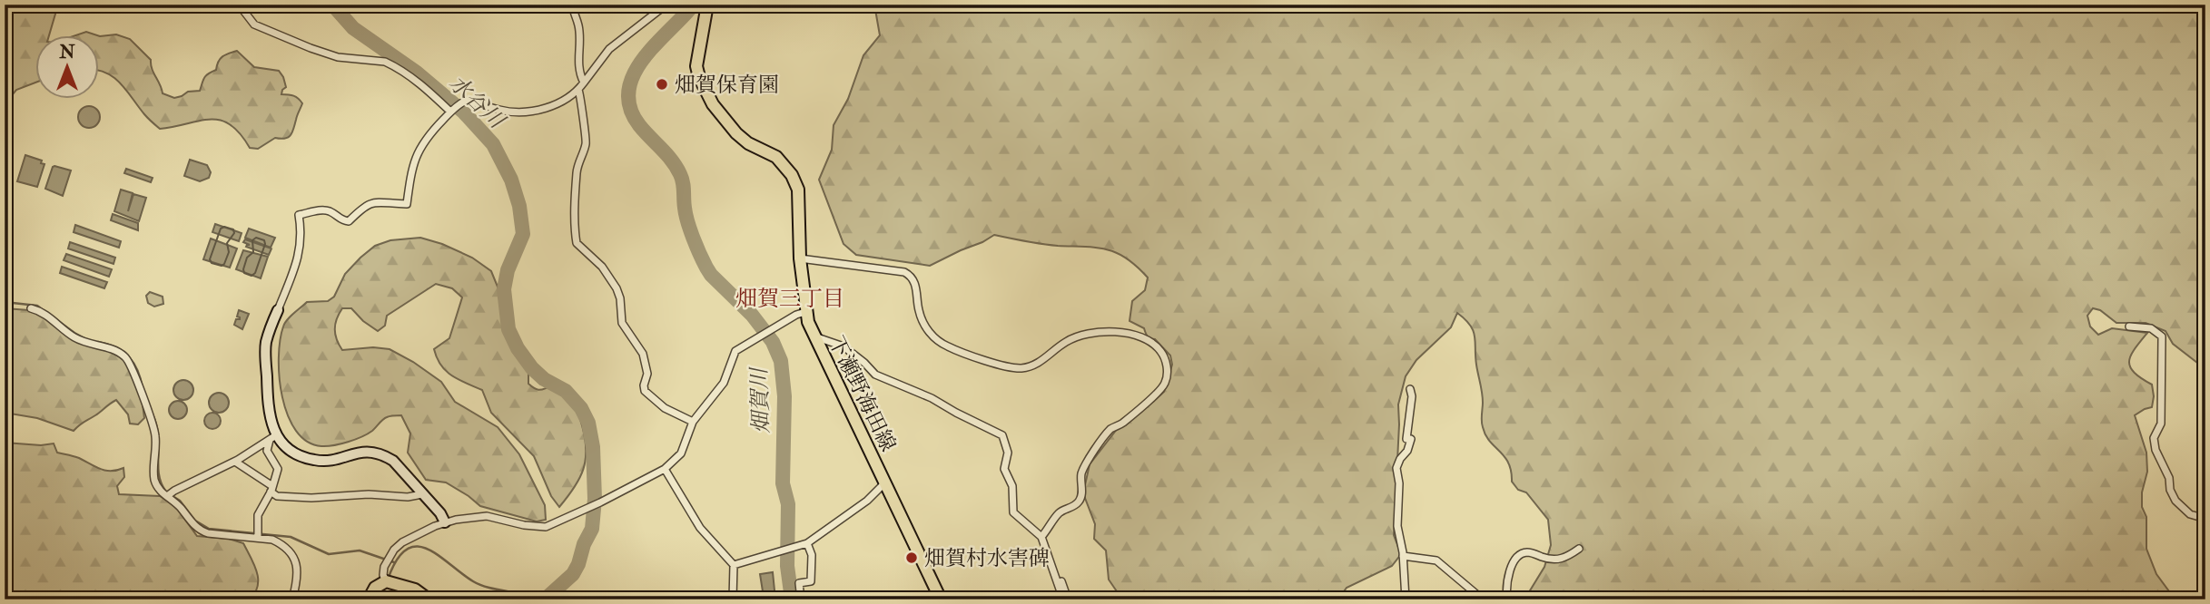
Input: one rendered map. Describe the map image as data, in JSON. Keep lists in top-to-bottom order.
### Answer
{
  "streets": {
    "main road": ["下瀬野海田線"]
  },
  "districts": ["畑賀三丁目"],
  "water": ["水谷川", "畑賀川"],
  "places": ["畑賀保育園", "畑賀村水害碑"],
  "north": "top"
}
